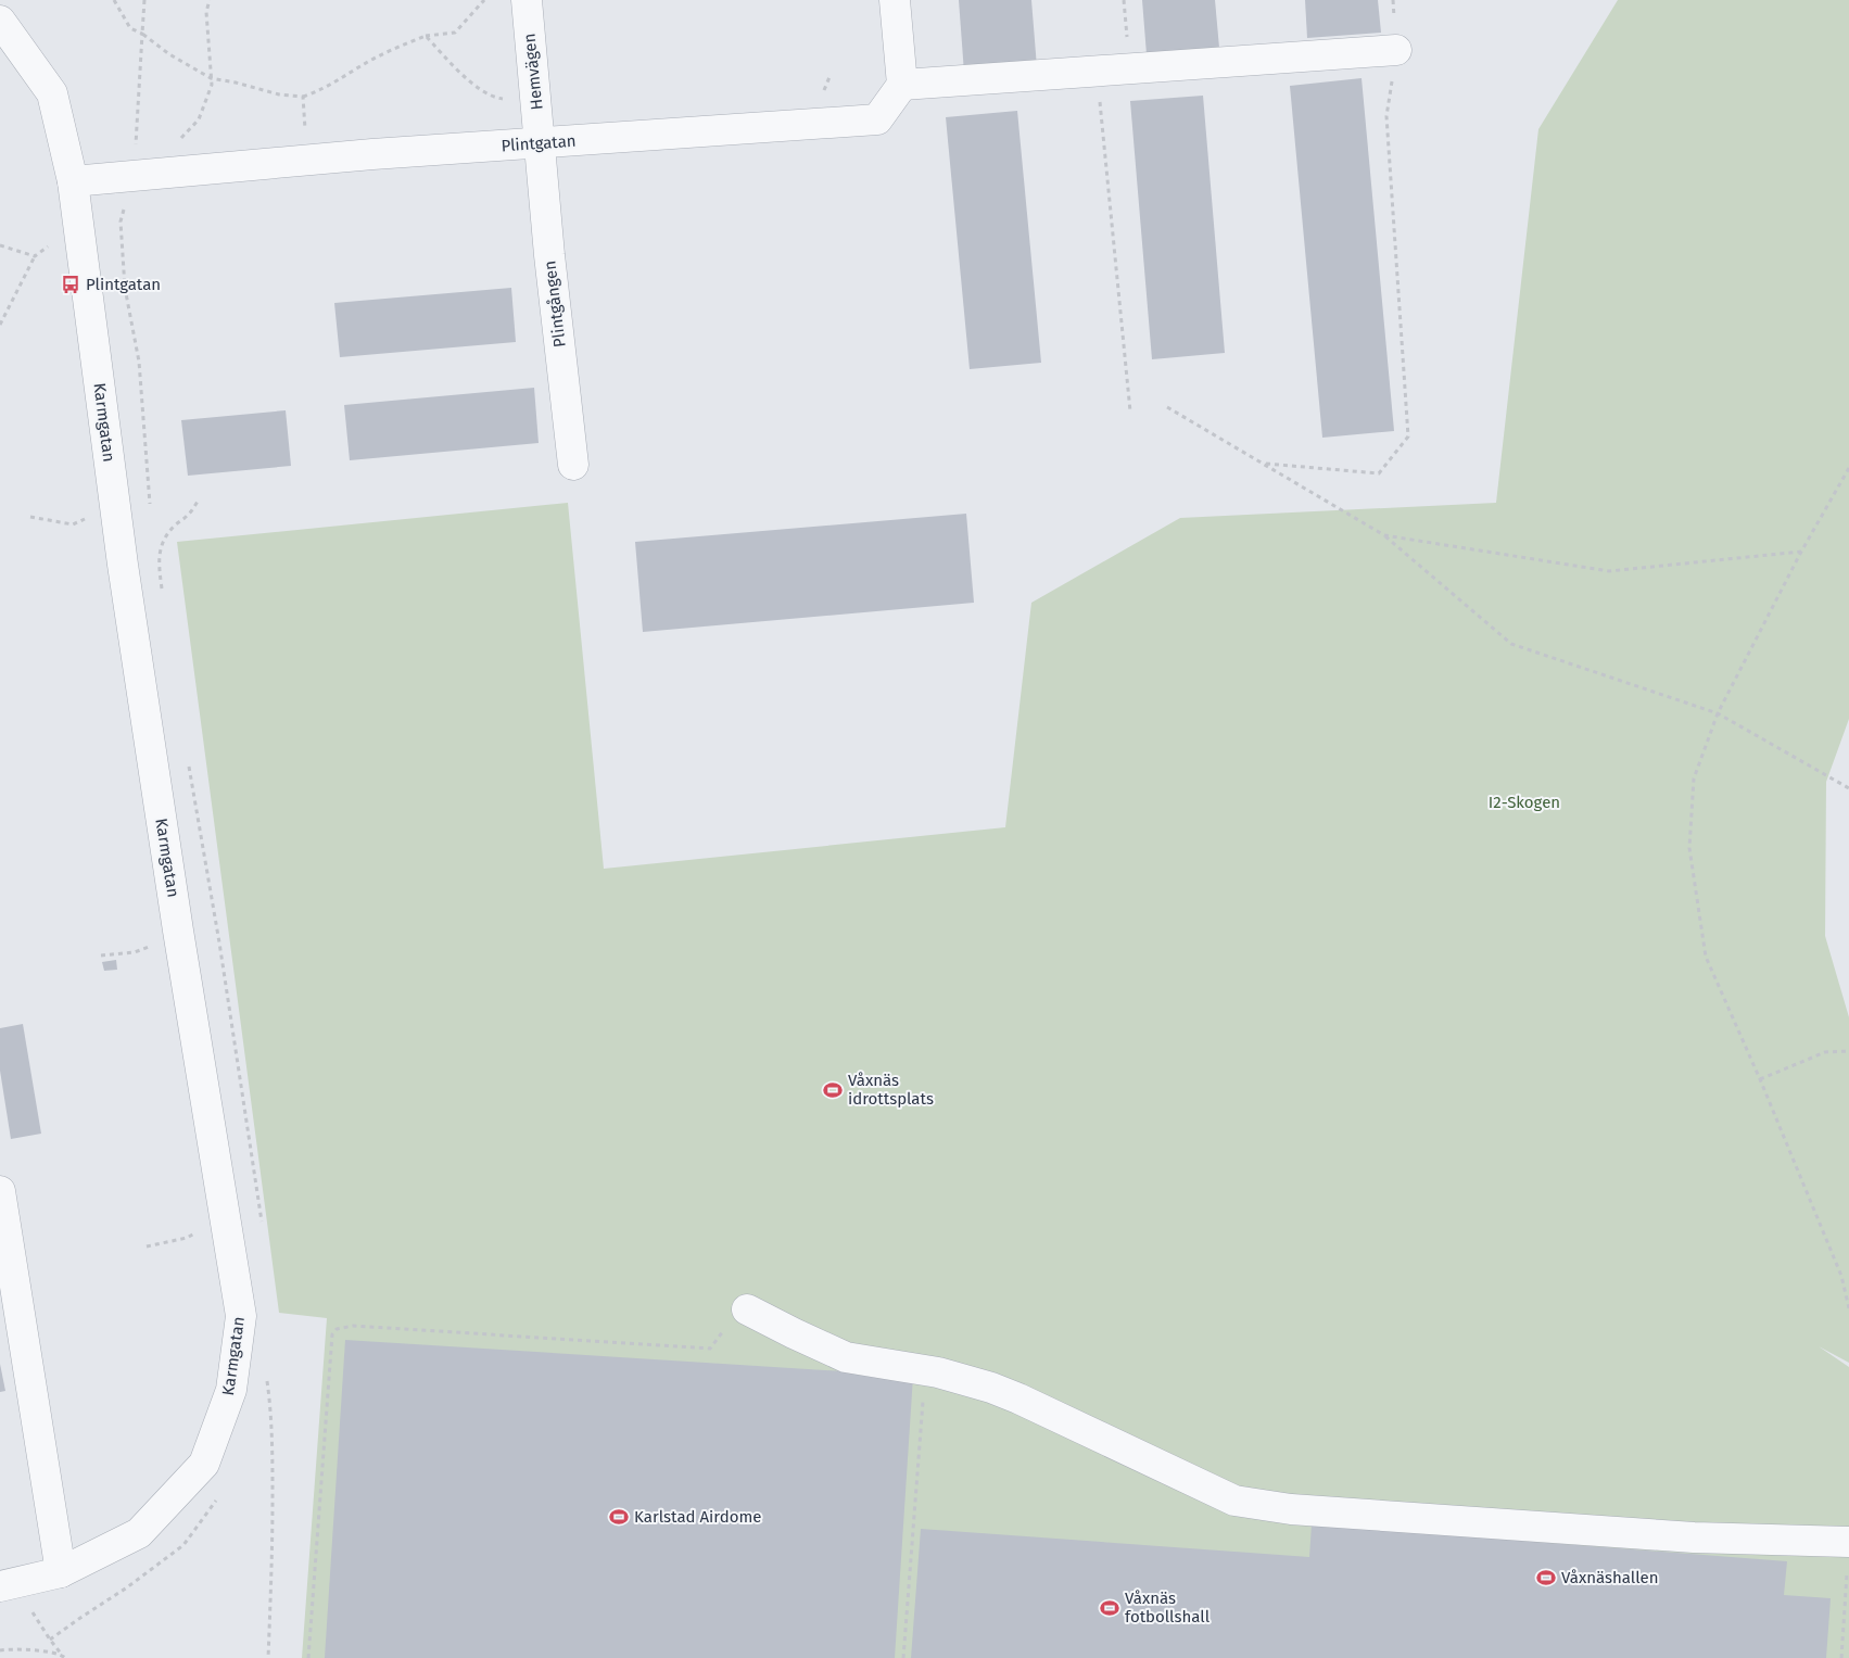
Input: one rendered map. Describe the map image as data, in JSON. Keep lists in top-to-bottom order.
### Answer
{
  "streets": {
    "street": [
      "Hemvägen",
      "Plintgatan",
      "Plintgången",
      "Karmgatan"
    ]
  },
  "crossings": [
    ["Hemvägen", "Plintgatan"],
    ["Hemvägen", "Plintgången"],
    ["Plintgatan", "Plintgången"],
    ["Plintgatan", "Karmgatan"]
  ],
  "parks": ["I2-Skogen"],
  "places": {
    "bus stop": ["Plintgatan"],
    "sports": [
      "Våxnäs idrottsplats",
      "Karlstad Airdome",
      "Våxnäshallen",
      "Våxnäs fotbollshall"
    ]
  }
}
